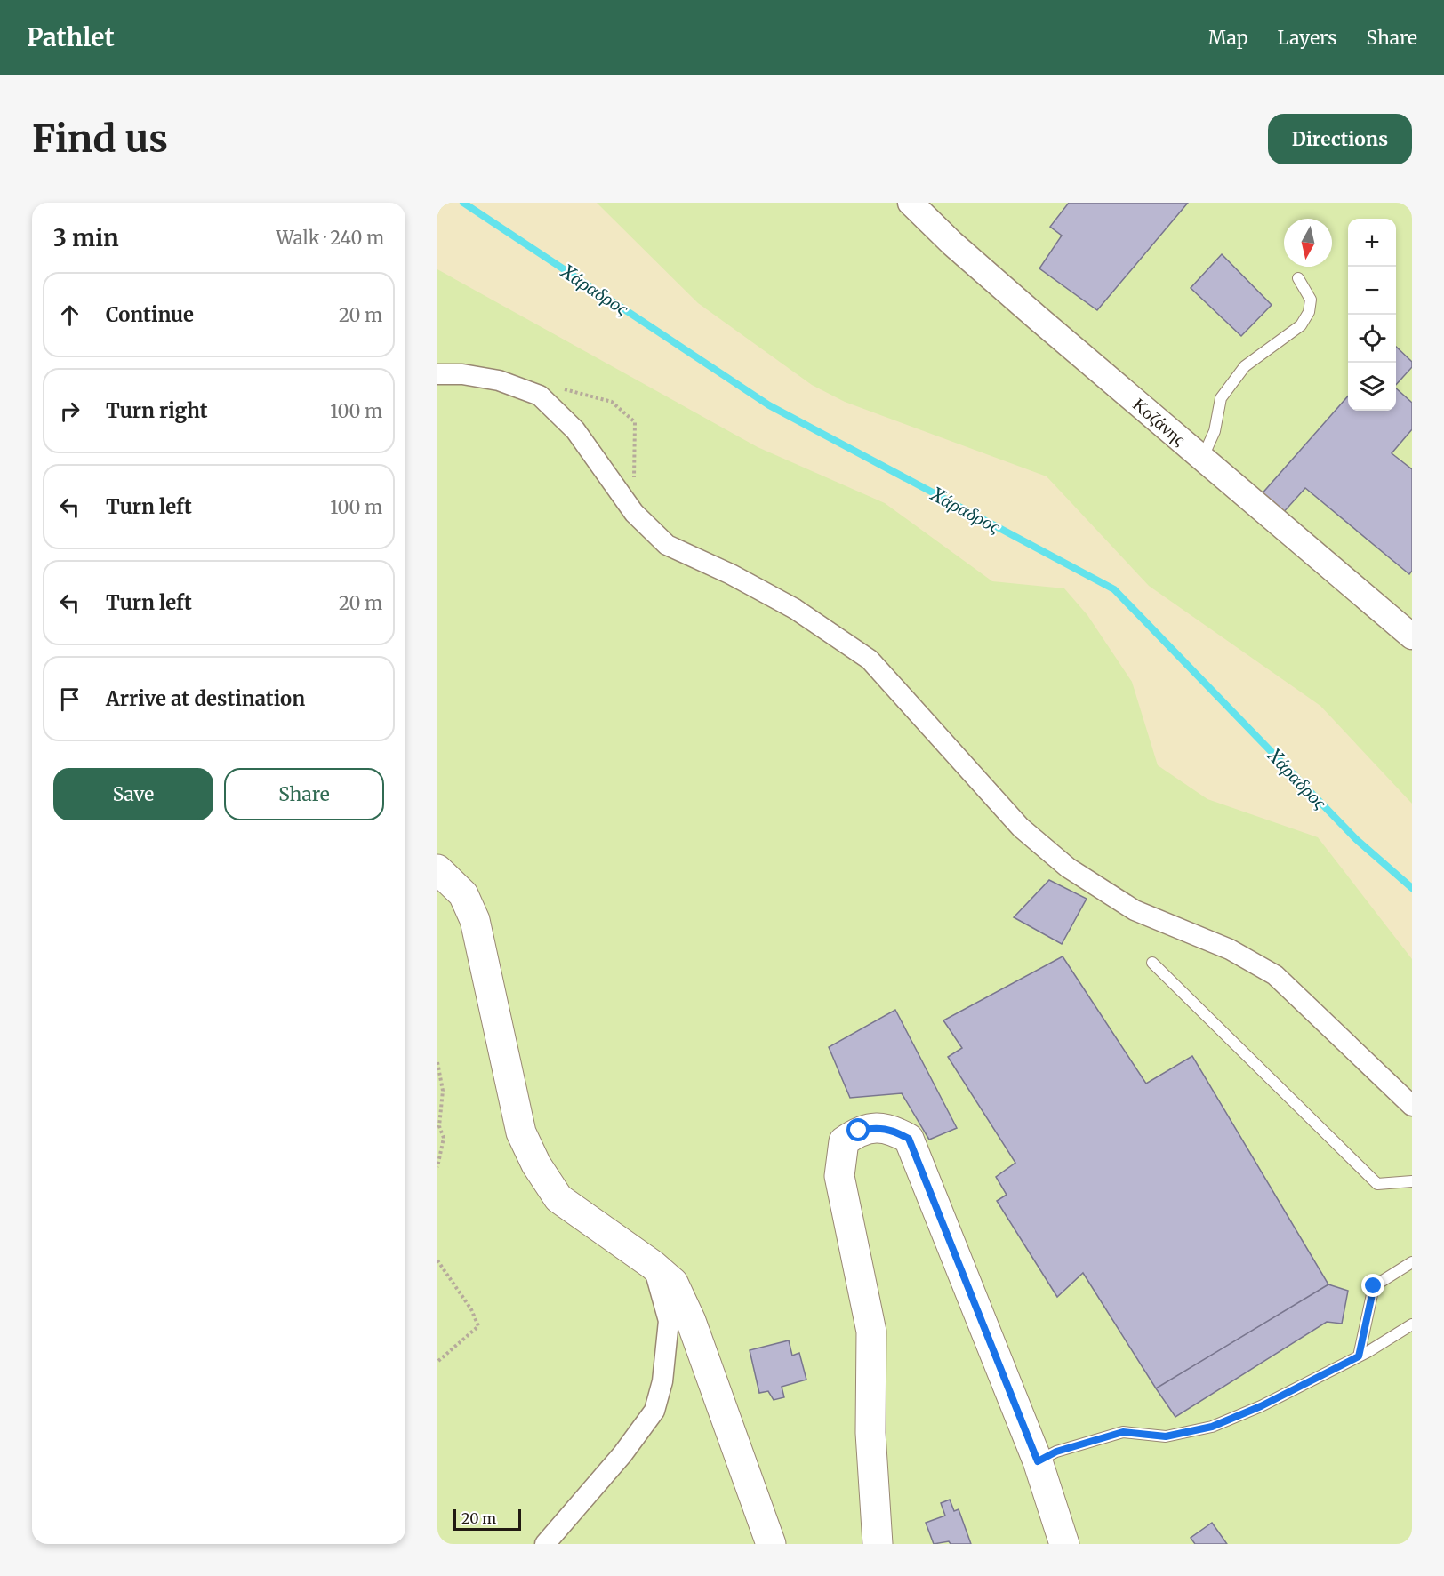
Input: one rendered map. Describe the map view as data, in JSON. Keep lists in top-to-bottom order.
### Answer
{
  "streets": {
    "street": ["Κοζάνης"]
  },
  "water": ["Χάραδρος"],
  "scale_bar": "20 m",
  "north": "bottom",
  "page": {
    "header": "Pathlet",
    "nav": ["Map", "Layers", "Share"],
    "buttons": [
      "Directions",
      ["Save", "Share"]
    ],
    "title": "Find us",
    "heading": ["3 min", "Walk · 240 m"],
    "map_buttons": ["+", "−"],
    "list": [
      ["Continue", "20 m"],
      ["Turn right", "100 m"],
      ["Turn left", "100 m"],
      ["Turn left", "20 m"],
      "Arrive at destination"
    ],
    "scale": "20 m"
  }
}
